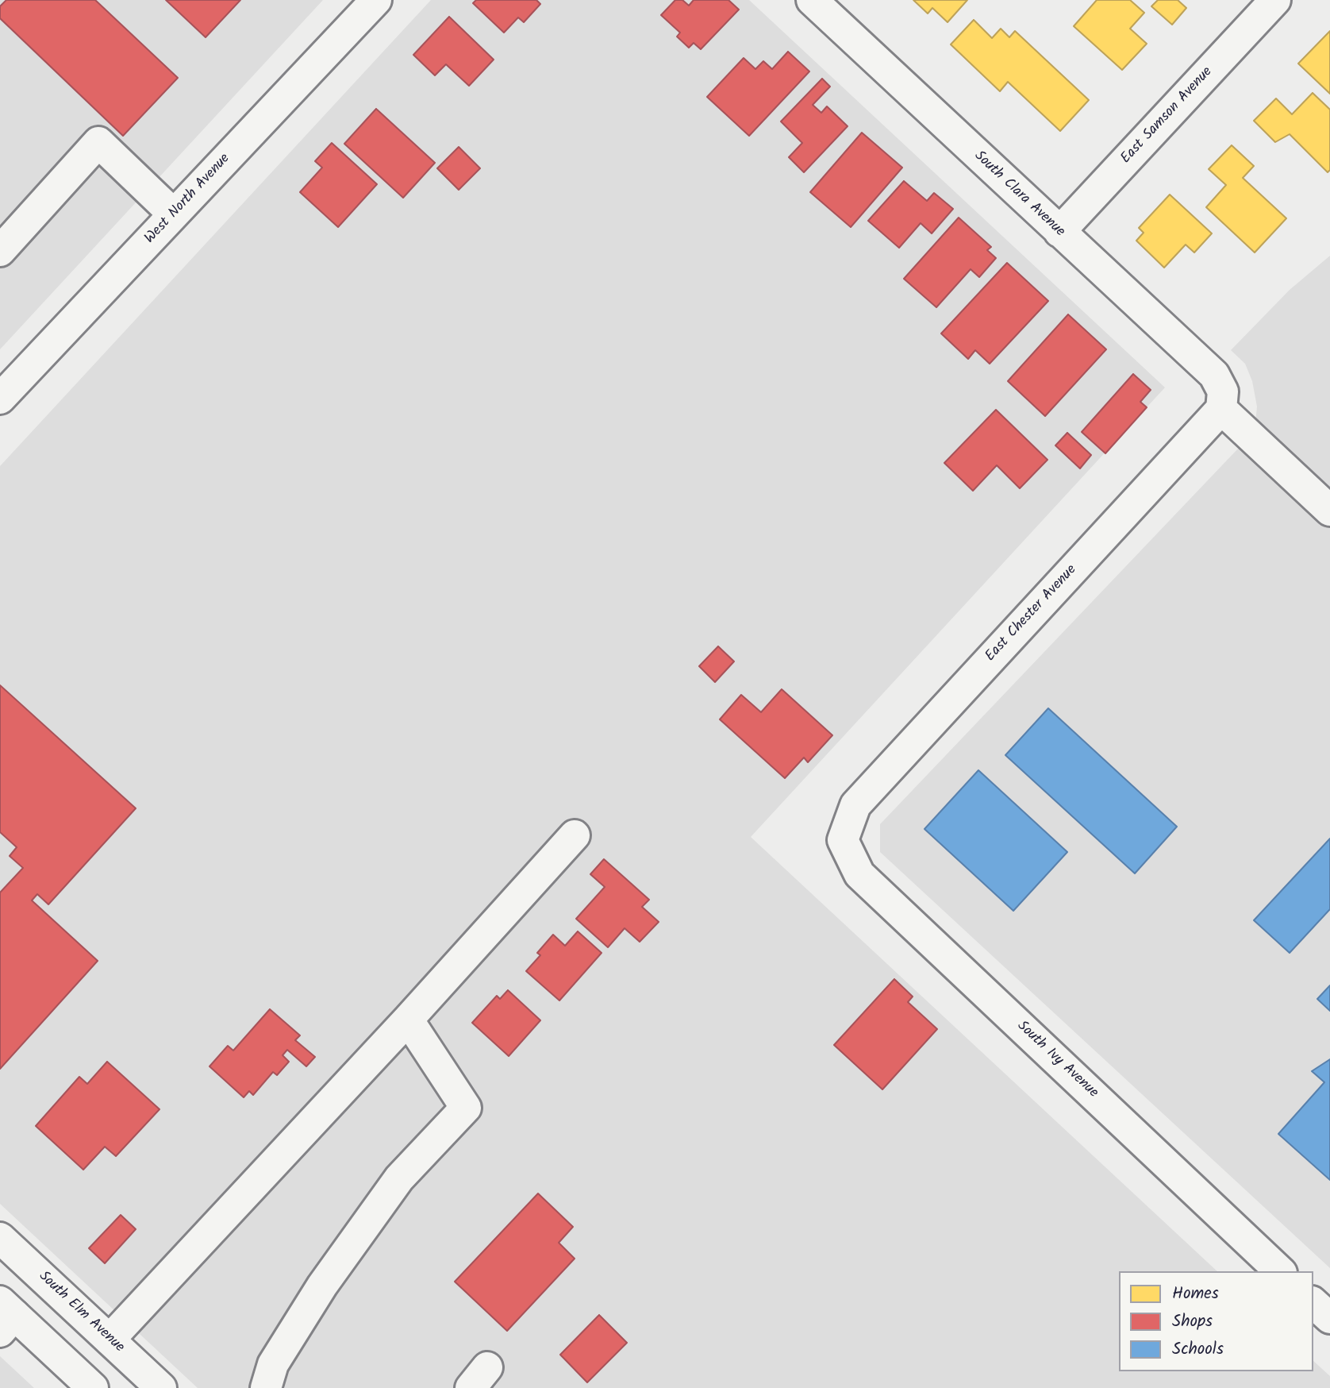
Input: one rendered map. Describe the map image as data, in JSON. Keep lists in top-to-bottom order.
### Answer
{
  "streets": {
    "street": [
      "East Samson Avenue",
      "South Clara Avenue",
      "West North Avenue",
      "East Chester Avenue",
      "South Ivy Avenue",
      "South Elm Avenue"
    ]
  },
  "crossings": [
    ["East Samson Avenue", "South Clara Avenue"],
    ["South Clara Avenue", "East Chester Avenue"],
    ["East Chester Avenue", "South Ivy Avenue"]
  ],
  "legend": ["Homes", "Shops", "Schools"]
}
